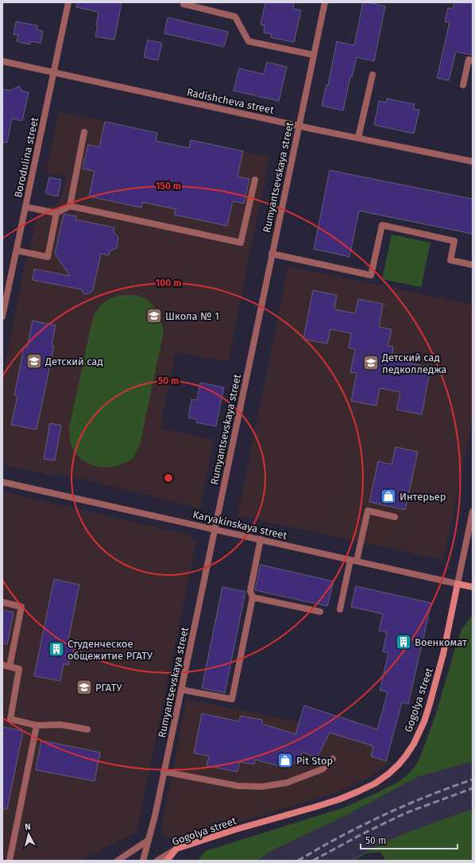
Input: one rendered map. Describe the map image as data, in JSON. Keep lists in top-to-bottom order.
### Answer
{
  "streets": {
    "street": [
      "Radishcheva street",
      "Borodulina street",
      "Rumyantsevskaya street",
      "Karyakinskaya street",
      "Gogolya street"
    ]
  },
  "crossings": [
    ["Radishcheva street", "Borodulina street"],
    ["Radishcheva street", "Rumyantsevskaya street"],
    ["Rumyantsevskaya street", "Karyakinskaya street"],
    ["Karyakinskaya street", "Gogolya street"]
  ],
  "places": {
    "school or university": [
      "Школа № 1",
      "Детский сад",
      "Детский сад педколледжа",
      "РГАТУ"
    ],
    "shop": ["Интерьер", "Pit Stop"],
    "building": ["Военкомат", "Студенческое общежитие РГАТУ"]
  },
  "scale_bar": "50 m",
  "north": "top",
  "rings": ["150 m", "100 m", "50 m"]
}
